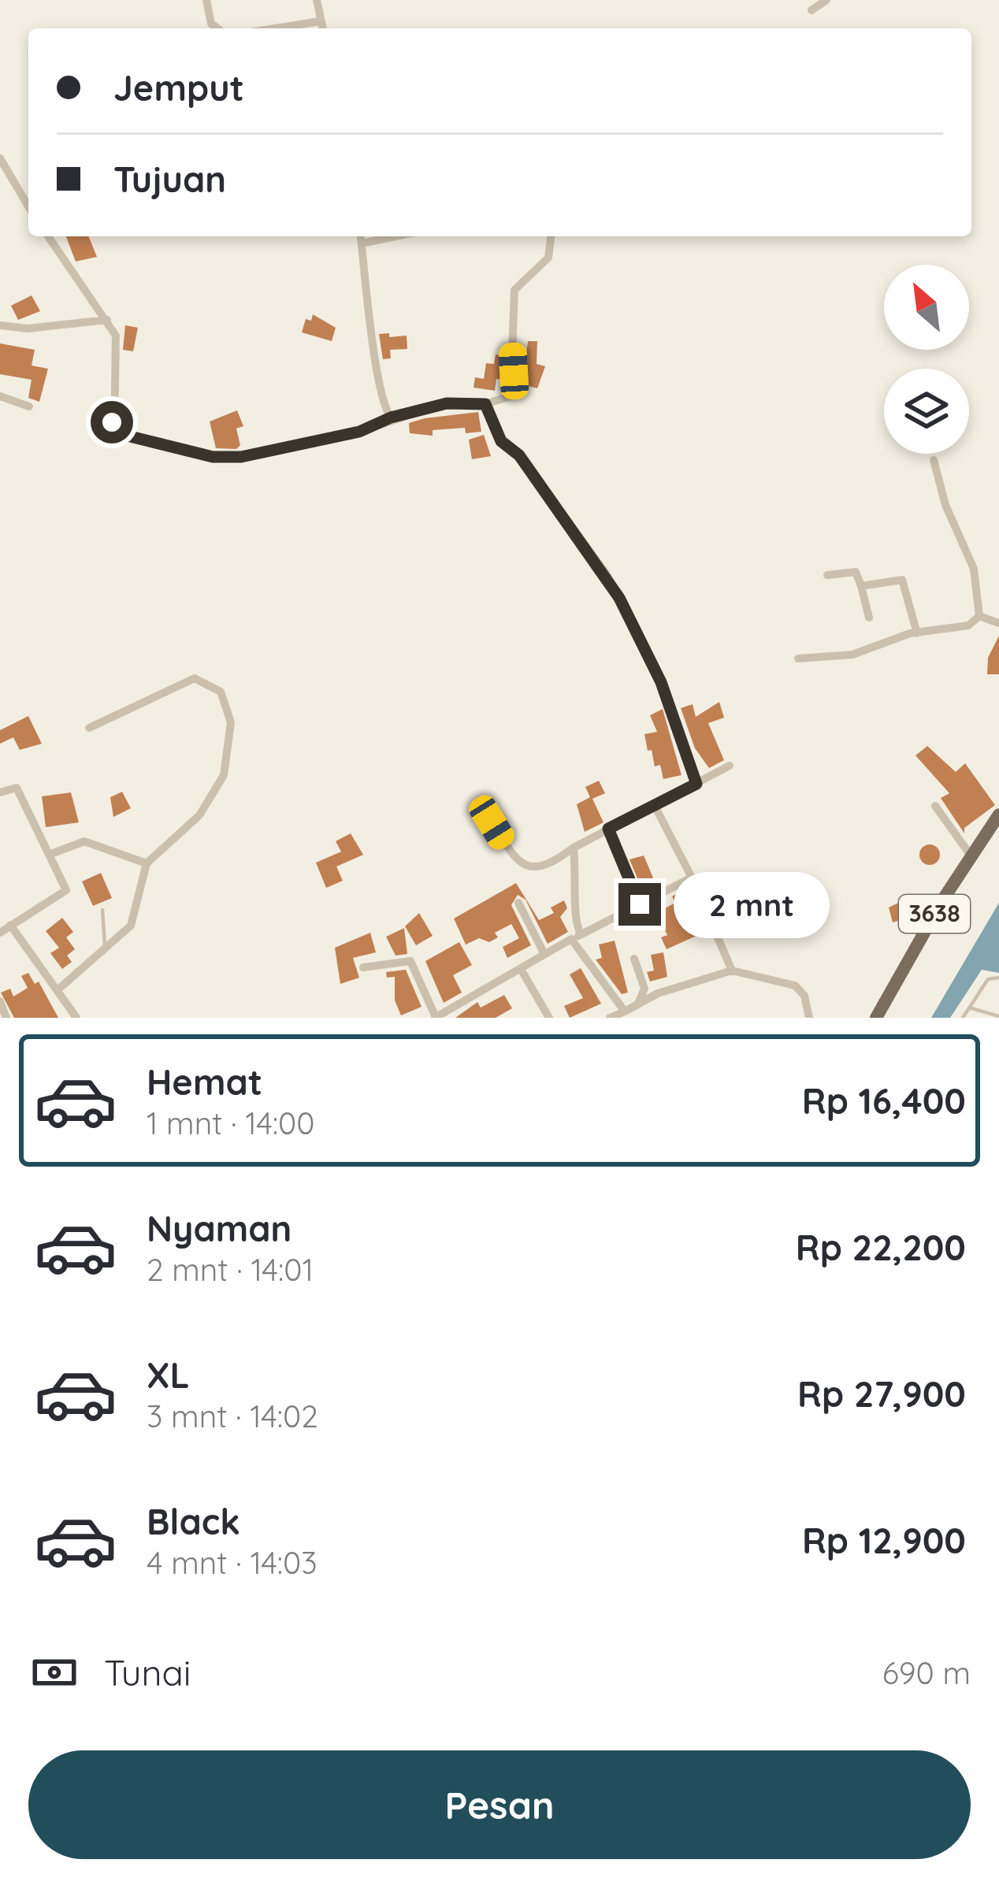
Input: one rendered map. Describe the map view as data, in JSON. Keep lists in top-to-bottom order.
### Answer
{
  "streets": {
    "main road": ["3638"]
  },
  "north": "top left",
  "page": {
    "banner": ["Jemput", "Tujuan"],
    "bubble": "2 mnt",
    "list": [
      {
        "name": "Hemat",
        "note": "1 mnt · 14:00",
        "value": "Rp 16,400"
      },
      {
        "name": "Nyaman",
        "note": "2 mnt · 14:01",
        "value": "Rp 22,200"
      },
      {
        "name": "XL",
        "note": "3 mnt · 14:02",
        "value": "Rp 27,900"
      },
      {
        "name": "Black",
        "note": "4 mnt · 14:03",
        "value": "Rp 12,900"
      }
    ],
    "pay": ["Tunai", "690 m"],
    "buttons": "Pesan"
  }
}
